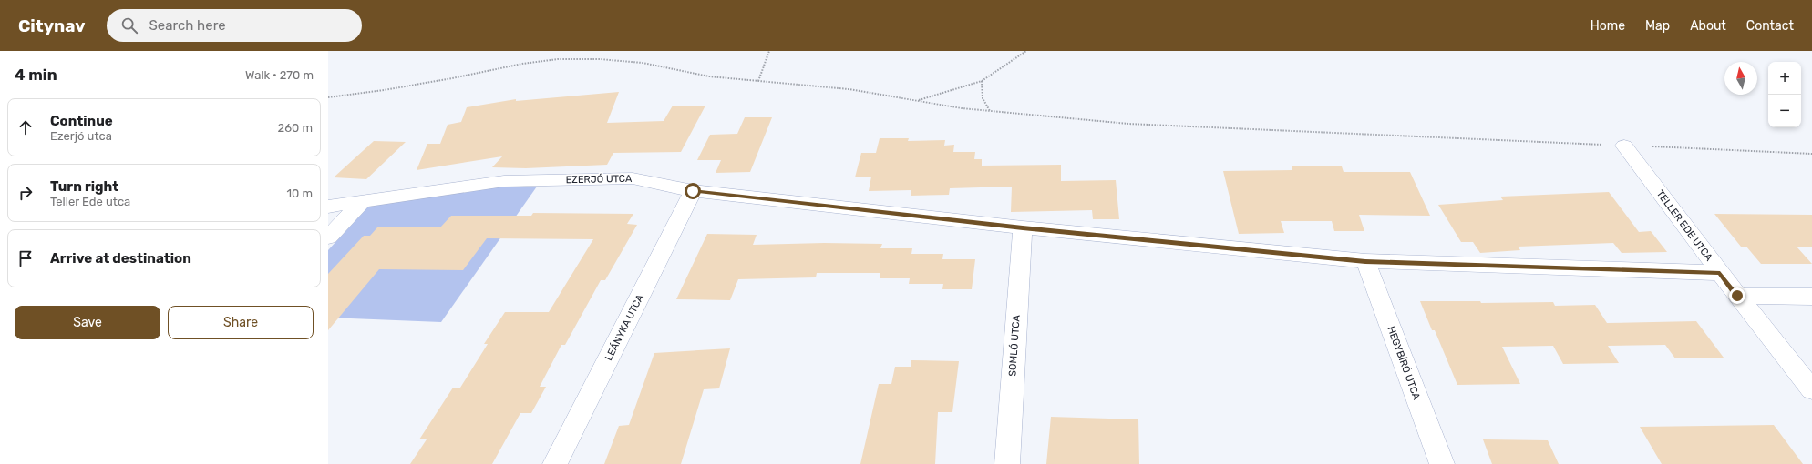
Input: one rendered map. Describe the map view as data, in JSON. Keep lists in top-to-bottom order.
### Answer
{
  "streets": {
    "street": [
      "EZERJÓ UTCA",
      "TELLER EDE UTCA",
      "LEÁNYKA UTCA",
      "SOMLÓ UTCA",
      "HEGYBÍRÓ UTCA"
    ]
  },
  "crossings": [
    ["EZERJÓ UTCA", "TELLER EDE UTCA"],
    ["EZERJÓ UTCA", "LEÁNYKA UTCA"],
    ["EZERJÓ UTCA", "SOMLÓ UTCA"],
    ["EZERJÓ UTCA", "HEGYBÍRÓ UTCA"]
  ],
  "north": "top",
  "page": {
    "header": "Citynav",
    "search": "Search here",
    "nav": [
      "Home",
      "Map",
      "About",
      "Contact"
    ],
    "heading": ["4 min", "Walk · 270 m"],
    "map_buttons": ["+", "−"],
    "list": [
      ["Continue", "Ezerjó utca", "260 m"],
      ["Turn right", "Teller Ede utca", "10 m"],
      "Arrive at destination"
    ],
    "buttons": ["Save", "Share"]
  }
}
